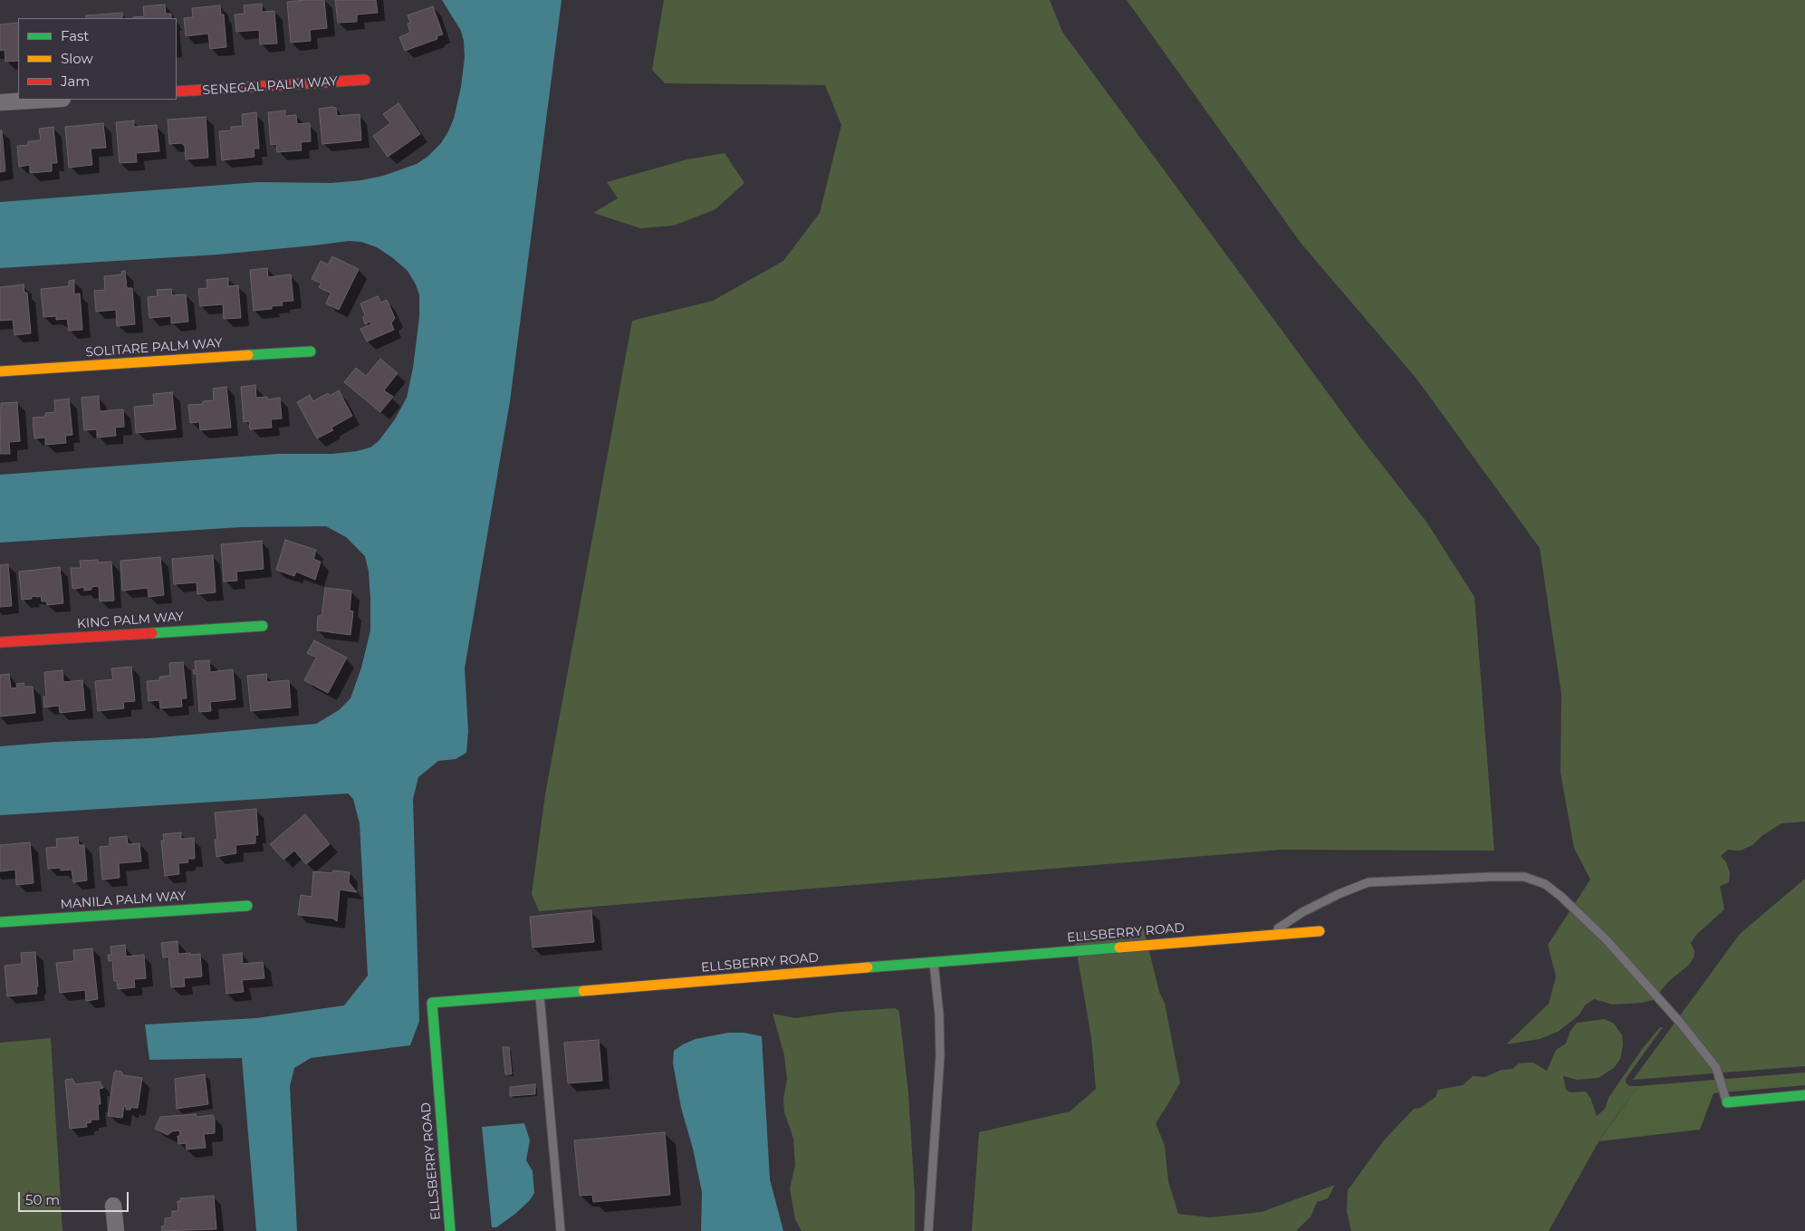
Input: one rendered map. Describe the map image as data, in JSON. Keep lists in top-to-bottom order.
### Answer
{
  "streets": {
    "street": [
      "SENEGAL PALM WAY",
      "SOLITARE PALM WAY",
      "KING PALM WAY",
      "MANILA PALM WAY",
      "ELLSBERRY ROAD"
    ]
  },
  "legend": ["Fast", "Slow", "Jam"],
  "scale_bar": "50 m"
}
